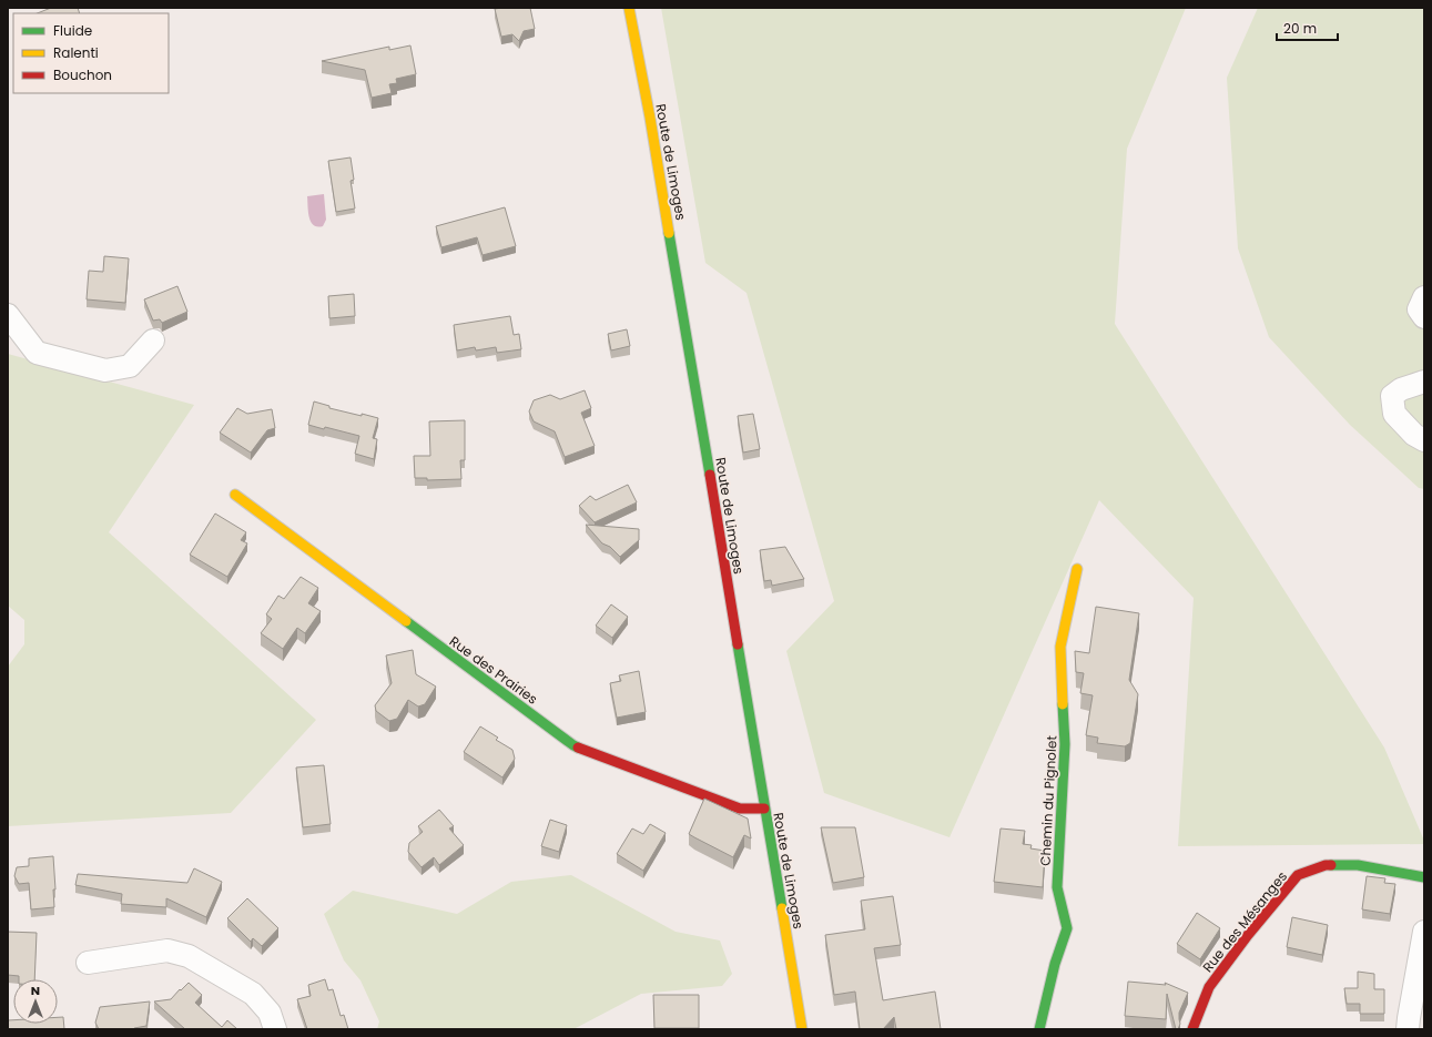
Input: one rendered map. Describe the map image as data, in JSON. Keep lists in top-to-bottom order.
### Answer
{
  "streets": {
    "street": [
      "Route de Limoges",
      "Rue des Prairies",
      "Chemin du Pignolet",
      "Rue des Mésanges"
    ]
  },
  "crossings": [
    ["Route de Limoges", "Rue des Prairies"]
  ],
  "legend": ["Fluide", "Ralenti", "Bouchon"],
  "scale_bar": "20 m",
  "north": "top"
}
